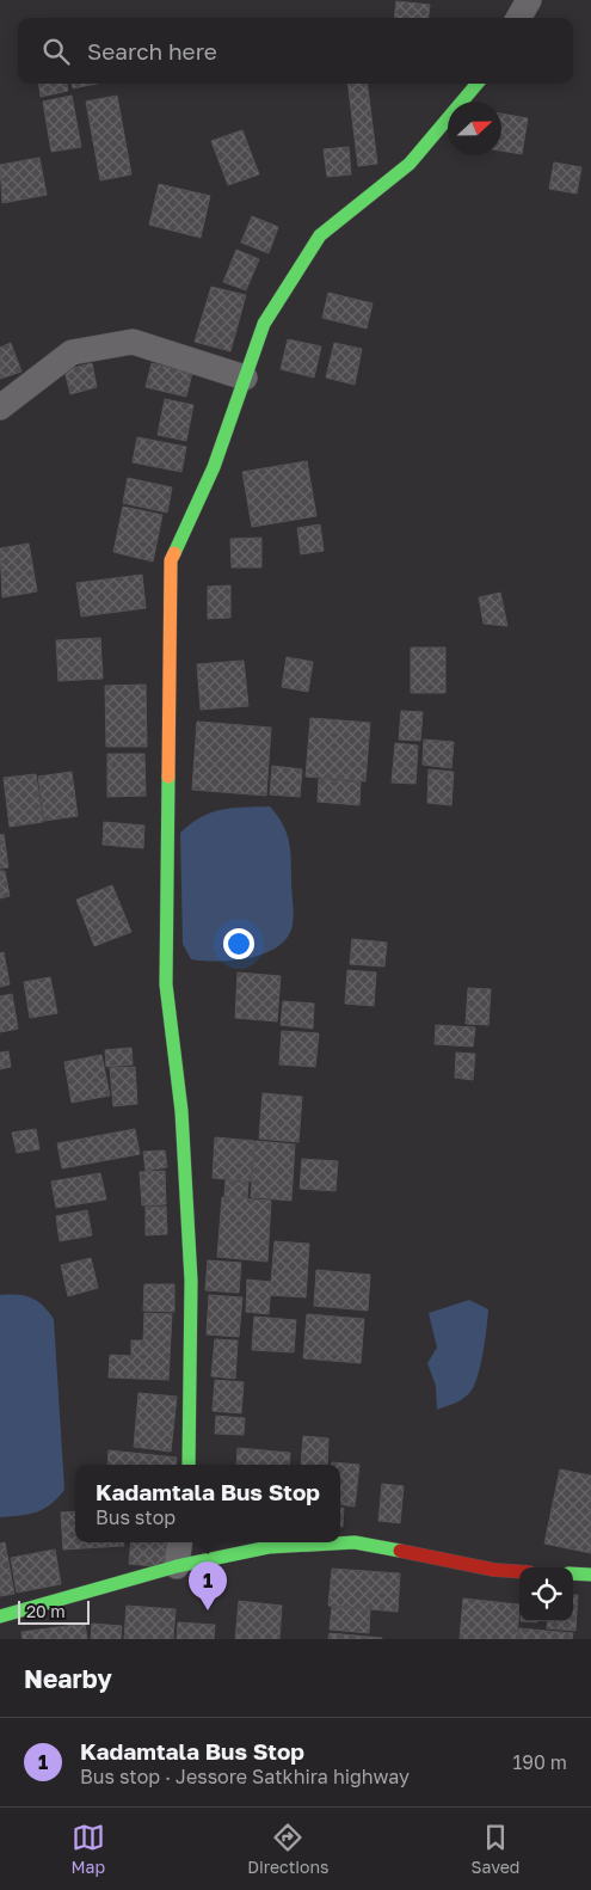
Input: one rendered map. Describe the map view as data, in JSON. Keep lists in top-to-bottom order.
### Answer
{
  "scale_bar": "20 m",
  "north": "right",
  "page": {
    "search": "Search here",
    "popup": ["Kadamtala Bus Stop", "Bus stop"],
    "pins": "1",
    "scale": "20 m",
    "heading": "Nearby",
    "list": [
      {
        "mark": "1",
        "name": "Kadamtala Bus Stop",
        "note": "Bus stop · Jessore Satkhira highway",
        "value": "190 m"
      }
    ],
    "nav": ["Map", "Directions", "Saved"]
  }
}
